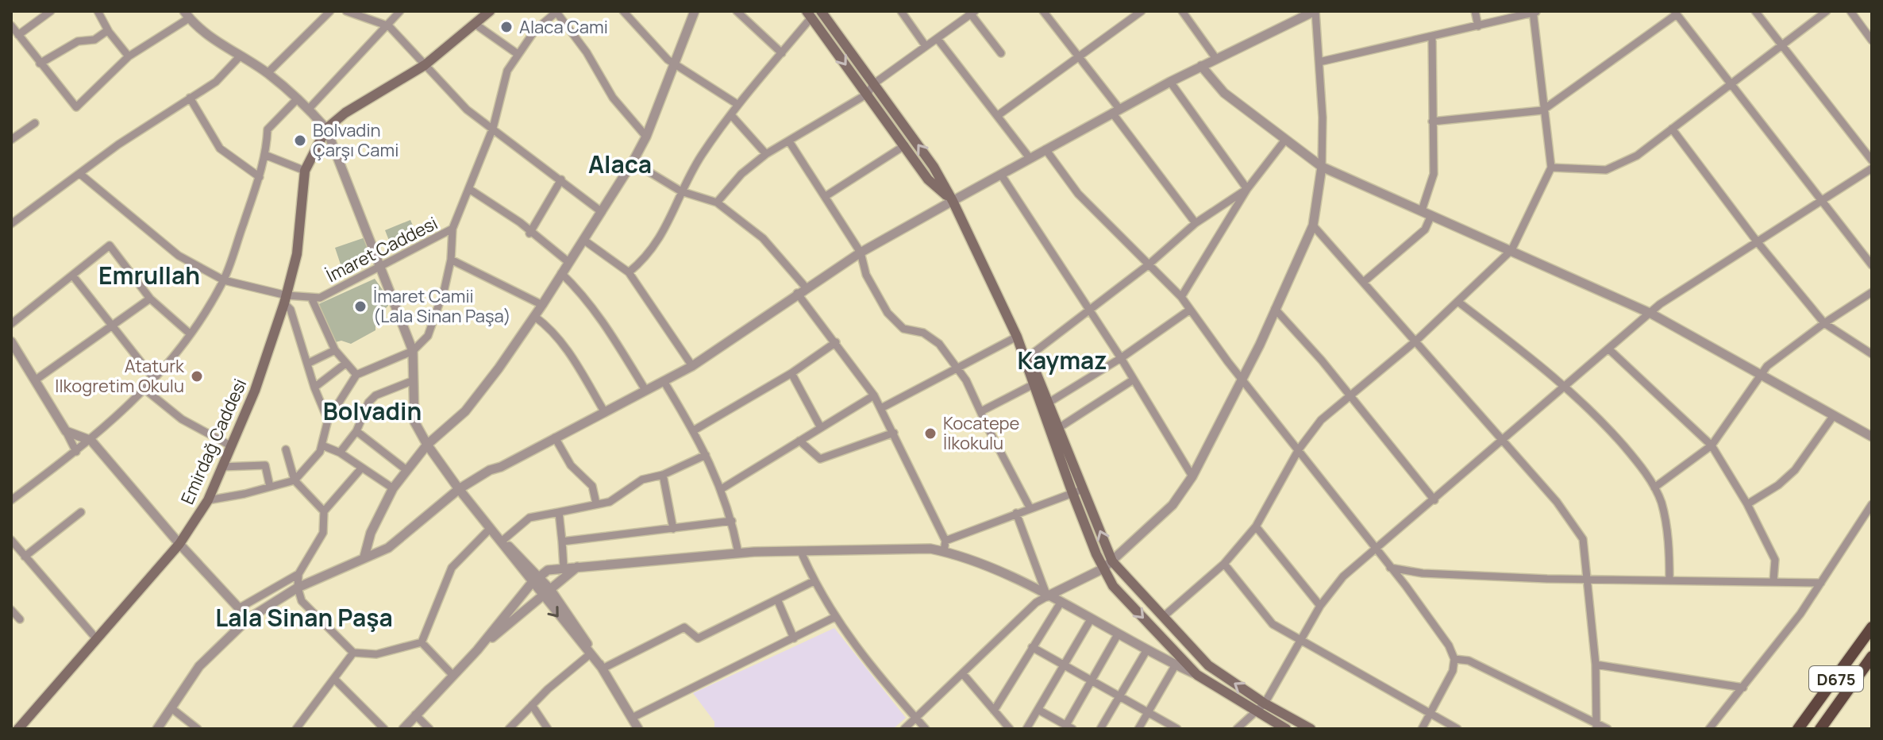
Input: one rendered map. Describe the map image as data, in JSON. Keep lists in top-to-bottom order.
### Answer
{
  "streets": {
    "highway": ["D675"],
    "main road": ["Emirdağ Caddesi"],
    "street": ["İmaret Caddesi"]
  },
  "crossings": [
    ["İmaret Caddesi", "Emirdağ Caddesi"]
  ],
  "districts": [
    "Alaca",
    "Emrullah",
    "Kaymaz",
    "Bolvadin",
    "Lala Sinan Paşa"
  ],
  "places": [
    "Alaca Cami",
    "Bolvadin Çarşı Cami",
    "İmaret Camii (Lala Sinan Paşa)",
    "Ataturk Ilkogretim Okulu",
    "Kocatepe İlkokulu"
  ]
}
